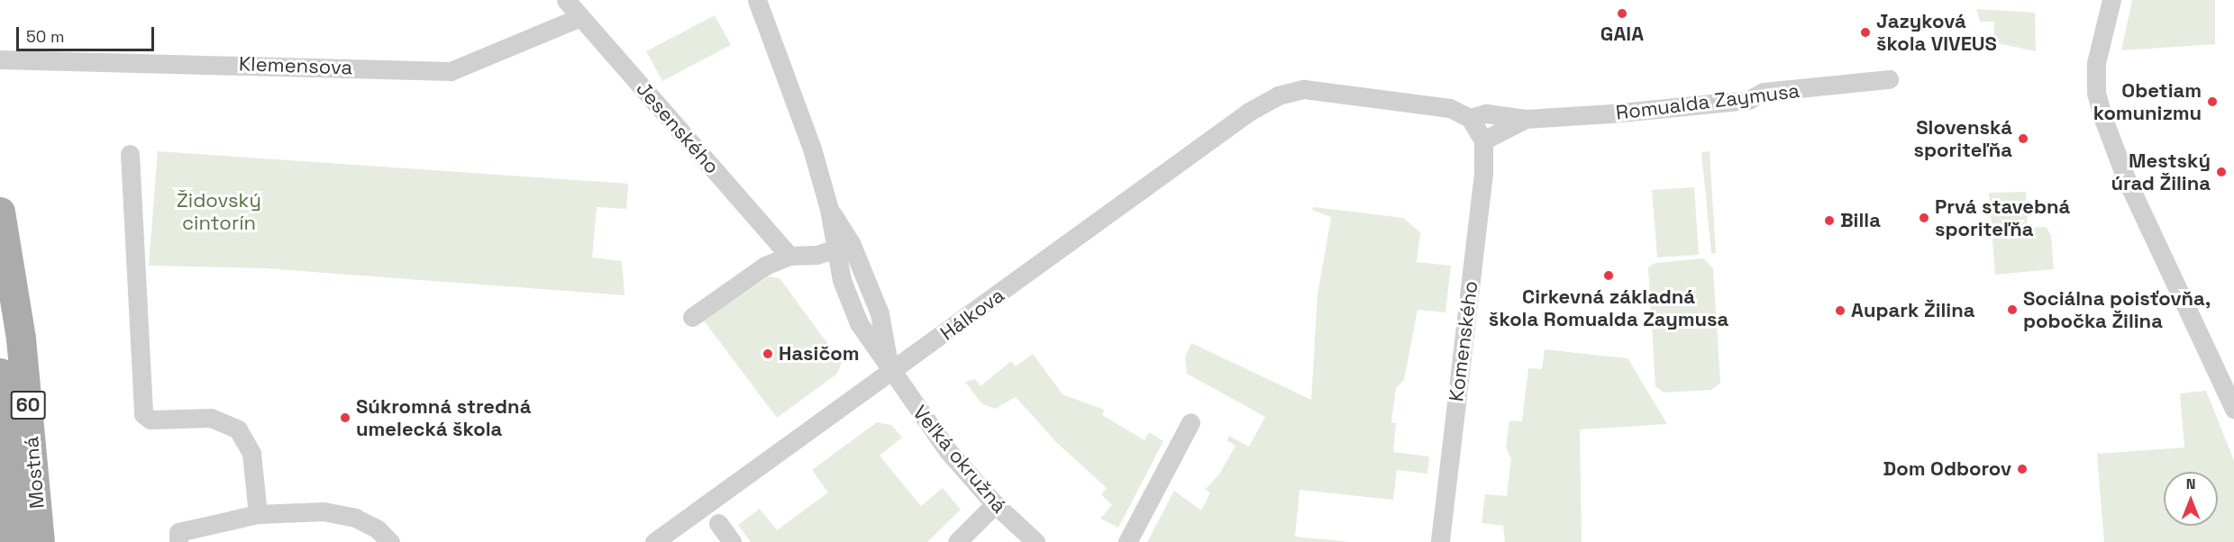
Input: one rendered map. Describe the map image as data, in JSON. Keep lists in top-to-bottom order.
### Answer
{
  "streets": {
    "main road": ["60", "Mostná"],
    "street": [
      "Klemensova",
      "Romualda Zaymusa",
      "Jesenského",
      "Hálkova",
      "Komenského",
      "Veľká okružná"
    ]
  },
  "crossings": [
    ["Klemensova", "Jesenského"],
    ["Romualda Zaymusa", "Hálkova"],
    ["Romualda Zaymusa", "Komenského"],
    ["Hálkova", "Veľká okružná"]
  ],
  "parks": ["Židovský cintorín"],
  "places": [
    "GAIA",
    "Jazyková škola VIVEUS",
    "Obetiam komunizmu",
    "Slovenská sporiteľňa",
    "Mestský úrad Žilina",
    "Prvá stavebná sporiteľňa",
    "Billa",
    "Cirkevná základná škola Romualda Zaymusa",
    "Sociálna poisťovňa, pobočka Žilina",
    "Aupark Žilina",
    "Hasičom",
    "Súkromná stredná umelecká škola",
    "Dom Odborov"
  ],
  "scale_bar": "50 m",
  "north": "top"
}
